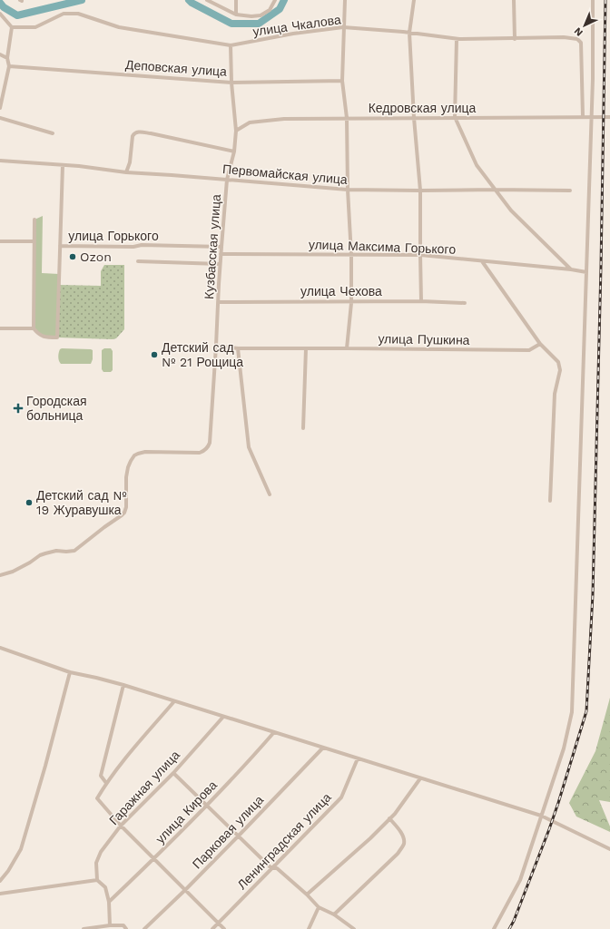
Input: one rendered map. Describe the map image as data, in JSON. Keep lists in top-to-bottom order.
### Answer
{
  "streets": {
    "street": [
      "улица Чкалова",
      "Деповская улица",
      "Кедровская улица",
      "Первомайская улица",
      "улица Горького",
      "Кузбасская улица",
      "улица Максима Горького",
      "улица Чехова",
      "улица Пушкина",
      "Гаражная улица",
      "улица Кирова",
      "Парковая улица",
      "Ленинградская улица"
    ]
  },
  "crossings": [
    ["улица Чкалова", "Кедровская улица"],
    ["улица Чкалова", "Кузбасская улица"],
    ["Деповская улица", "Кузбасская улица"],
    ["Кедровская улица", "Кузбасская улица"],
    ["Первомайская улица", "Кузбасская улица"],
    ["улица Горького", "Кузбасская улица"],
    ["Кузбасская улица", "улица Максима Горького"],
    ["Кузбасская улица", "улица Чехова"],
    ["Кузбасская улица", "улица Пушкина"]
  ],
  "places": {
    "other": ["Ozon", "Детский сад № 21 Рощица", "Детский сад № 19 Журавушка"],
    "health": ["Городская больница"]
  },
  "north": "bottom left"
}
